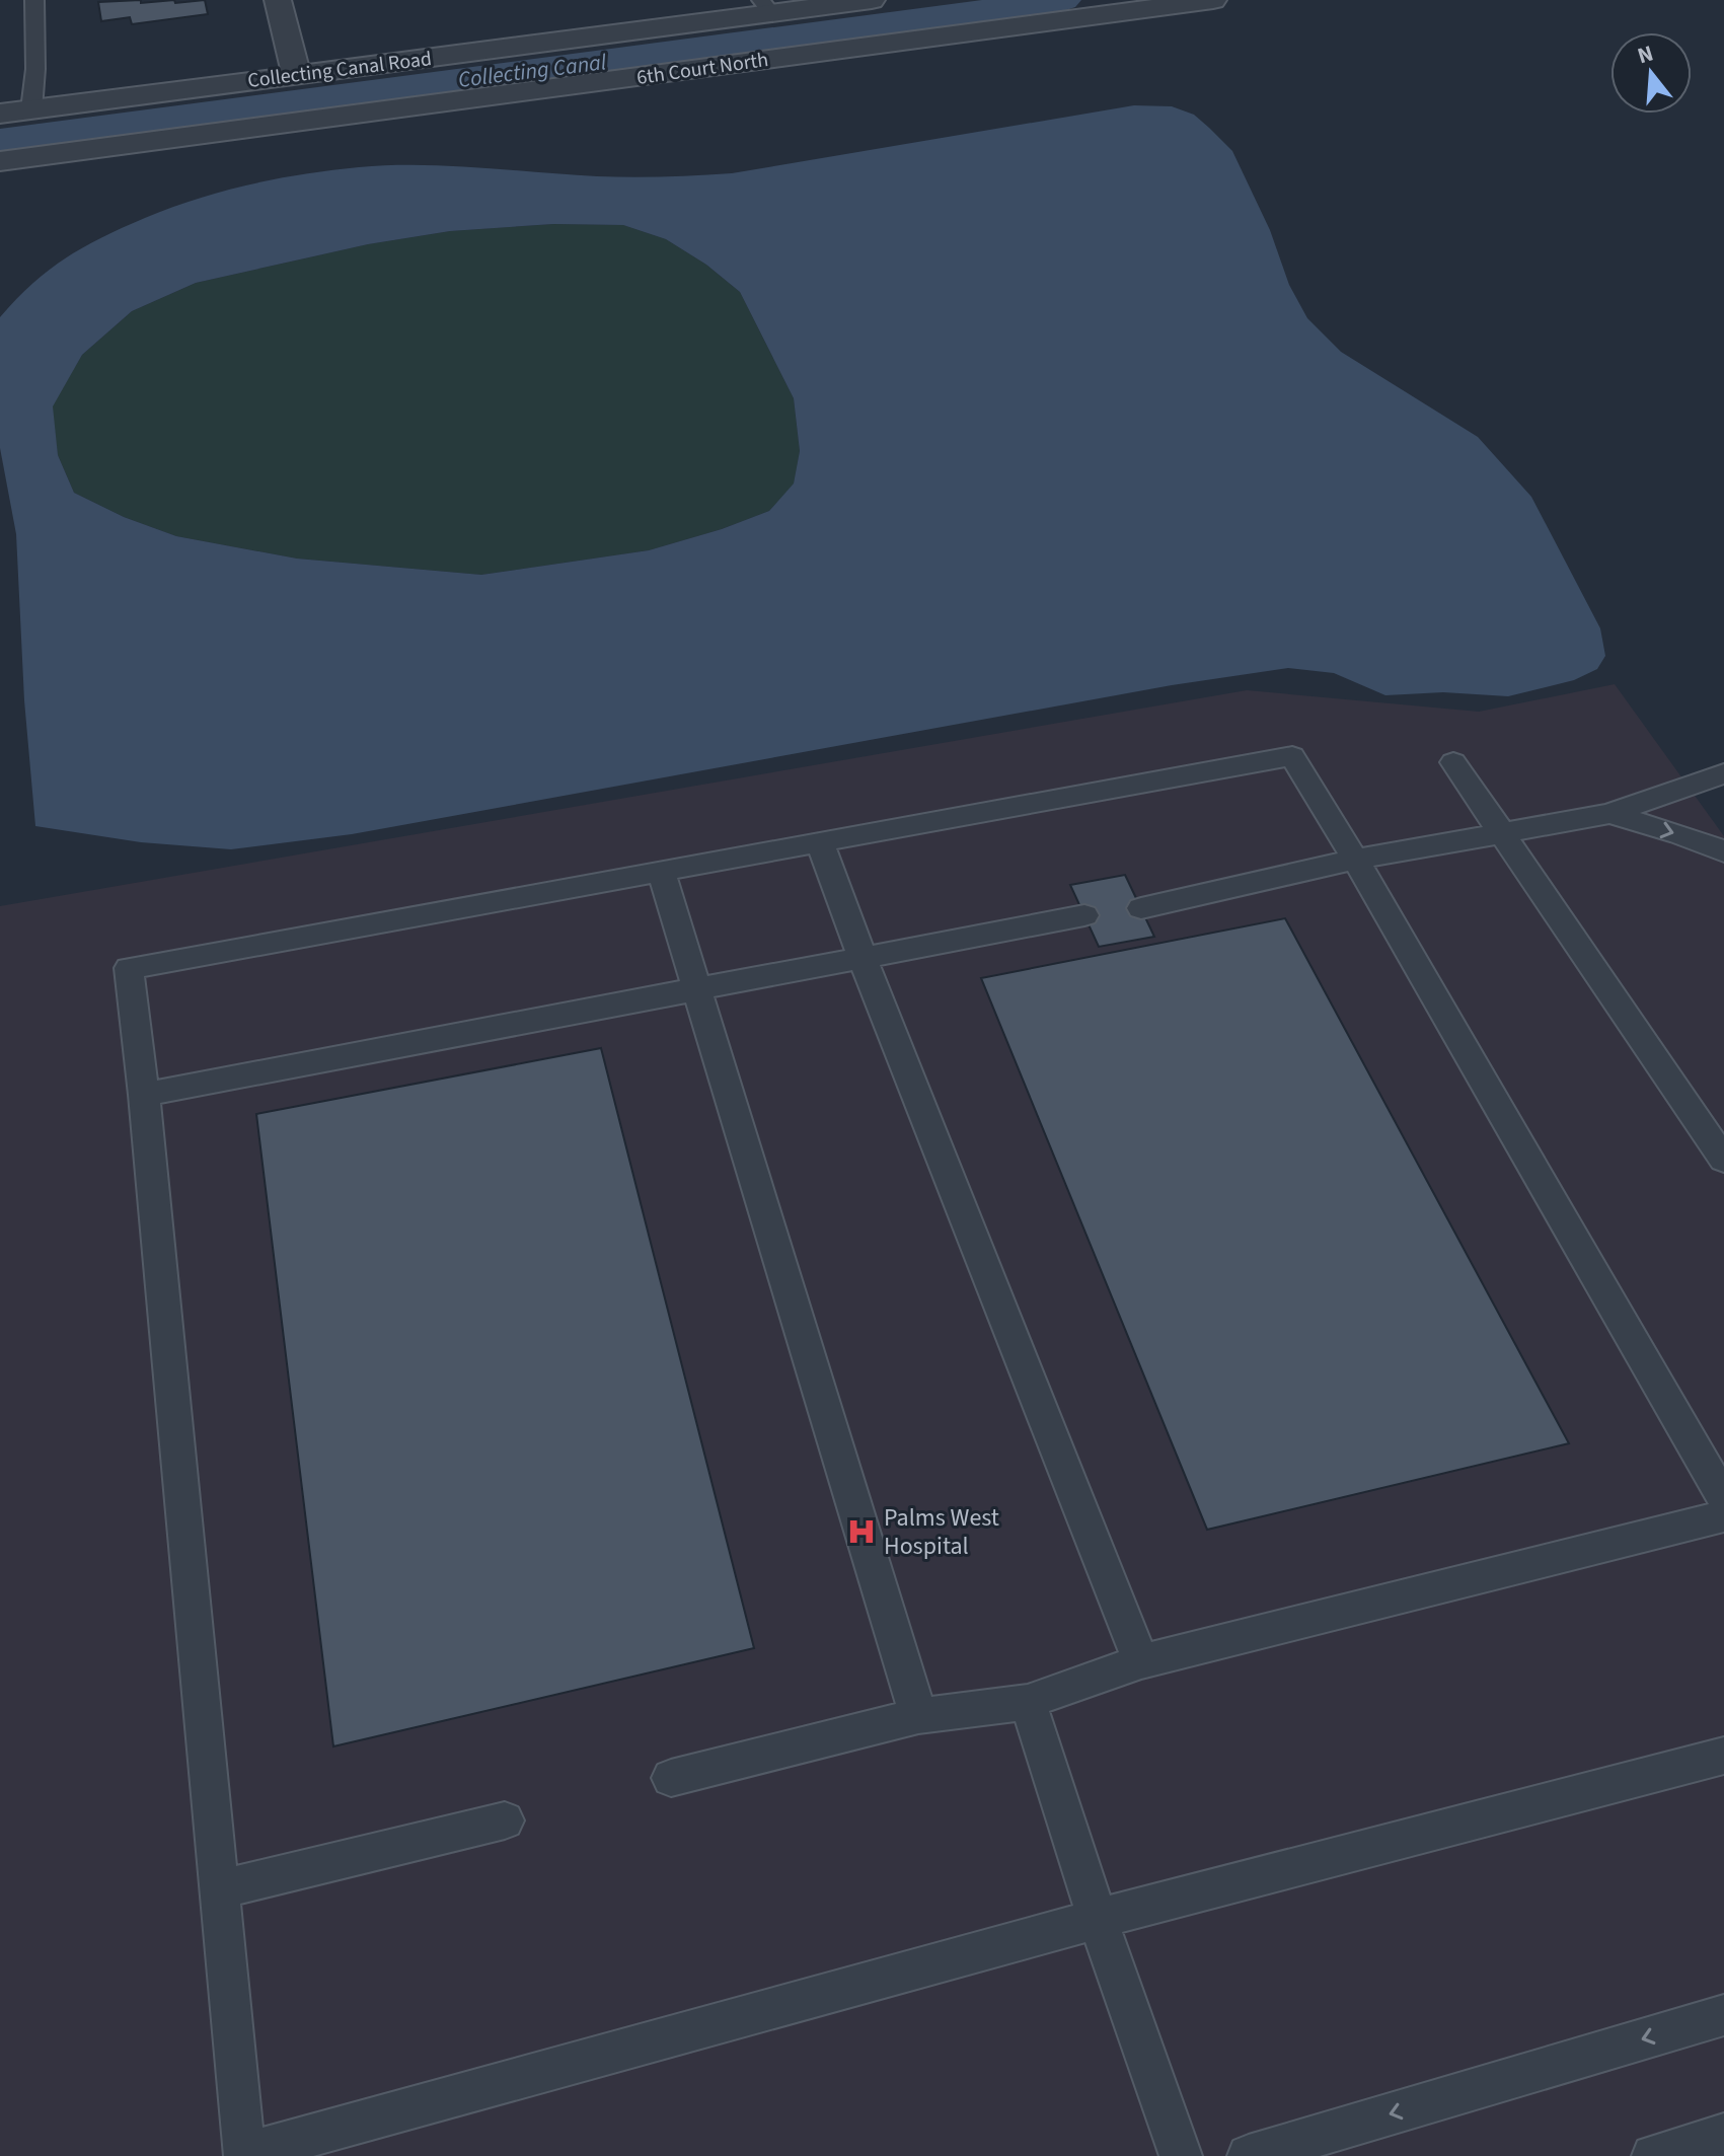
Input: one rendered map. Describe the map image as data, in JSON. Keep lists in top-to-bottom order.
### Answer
{
  "streets": {
    "street": ["6th Court North", "Collecting Canal Road"]
  },
  "water": ["Collecting Canal"],
  "places": {
    "hospital": ["Palms West Hospital"]
  },
  "north": "top"
}
